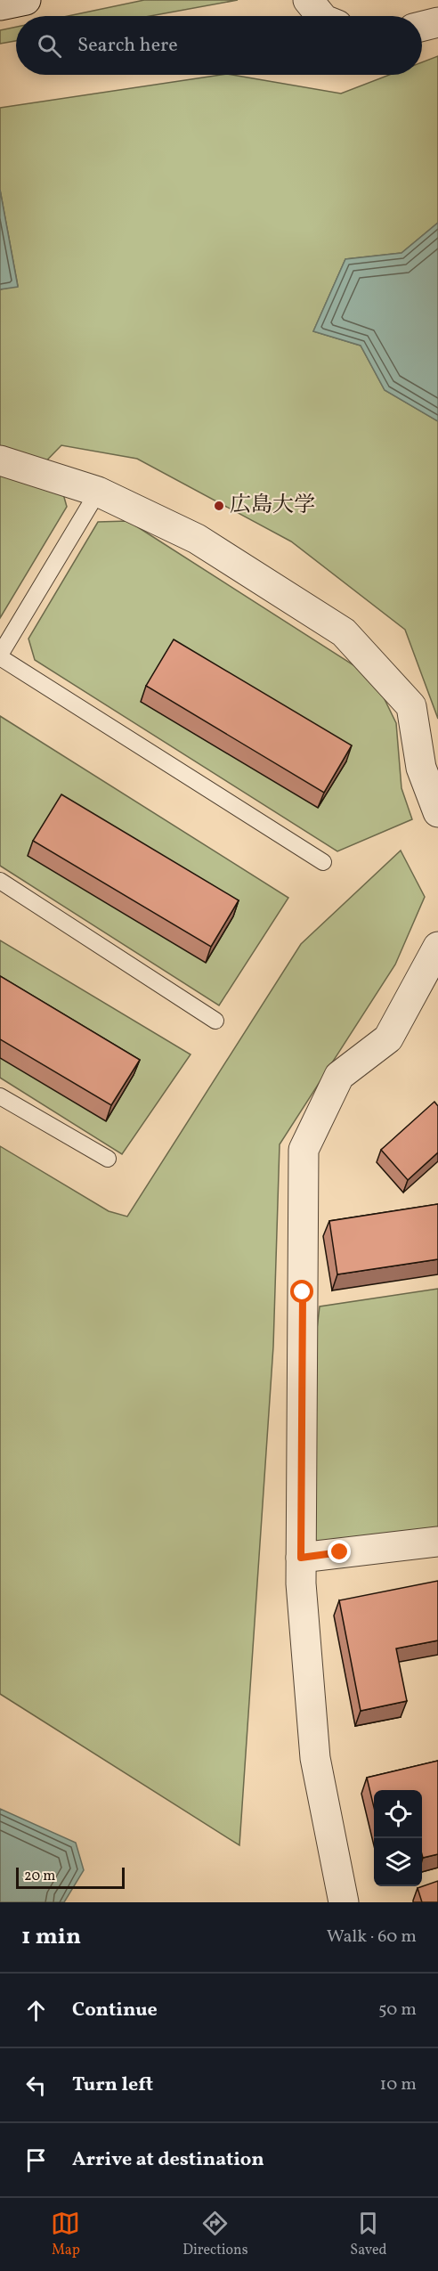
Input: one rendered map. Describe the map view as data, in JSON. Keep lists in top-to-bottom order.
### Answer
{
  "places": ["広島大学"],
  "scale_bar": "20 m",
  "page": {
    "search": "Search here",
    "scale": "20 m",
    "heading": ["1 min", "Walk · 60 m"],
    "list": [
      ["Continue", "50 m"],
      ["Turn left", "10 m"],
      "Arrive at destination"
    ],
    "nav": ["Map", "Directions", "Saved"]
  }
}
